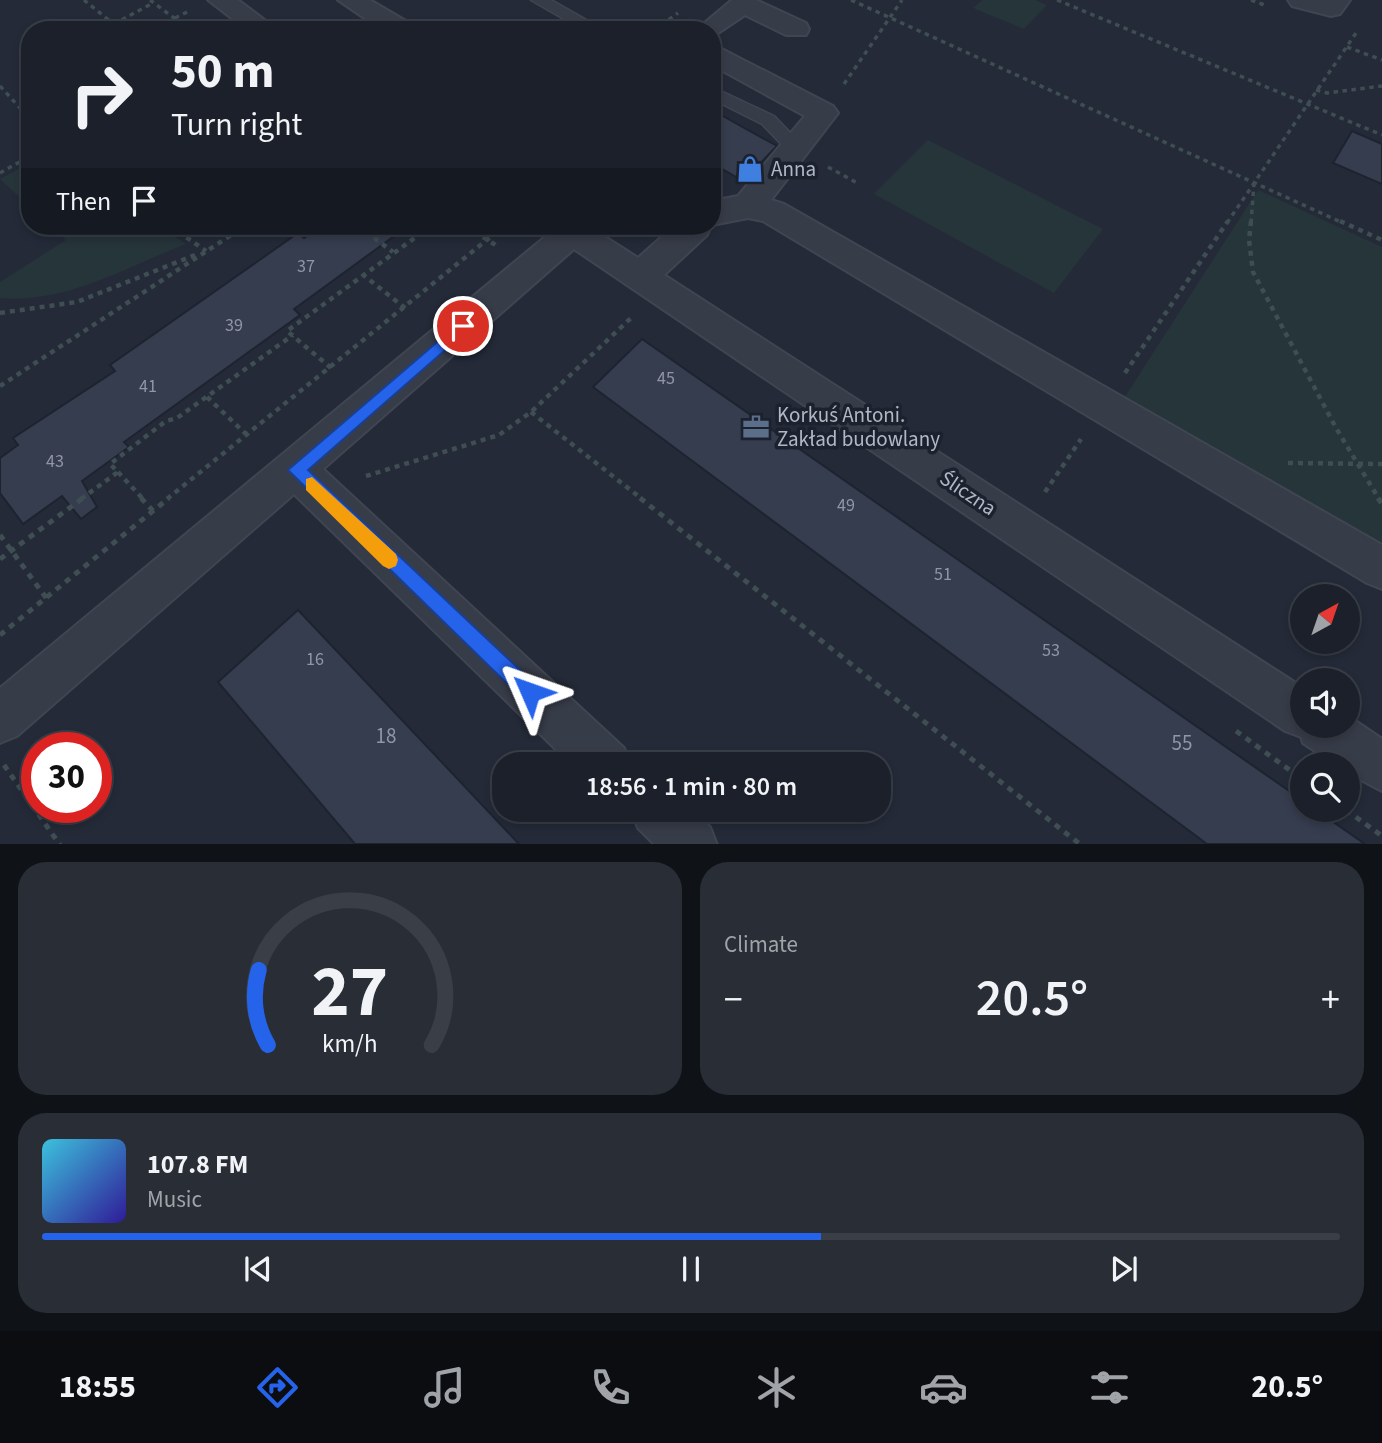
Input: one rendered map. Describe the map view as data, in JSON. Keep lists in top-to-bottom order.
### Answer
{
  "streets": {
    "street": ["Śliczna"]
  },
  "places": {
    "shop": ["Anna"],
    "office": ["Korkuś Antoni. Zakład budowlany"]
  },
  "house_numbers": [
    "37",
    "39",
    "45",
    "41",
    "43",
    "49",
    "51",
    "53",
    "16",
    "18",
    "55"
  ],
  "north": "top right",
  "page": {
    "turn": ["50 m", "Turn right"],
    "then": "Then",
    "limit": "30",
    "trip": "18:56 · 1 min · 80 m",
    "tile": "Climate",
    "heat": ["−", "20.5°", "+"],
    "song": ["107.8 FM", "Music"],
    "tabs": ["18:55", "20.5°"],
    "gauge": ["27", "km/h"]
  }
}
